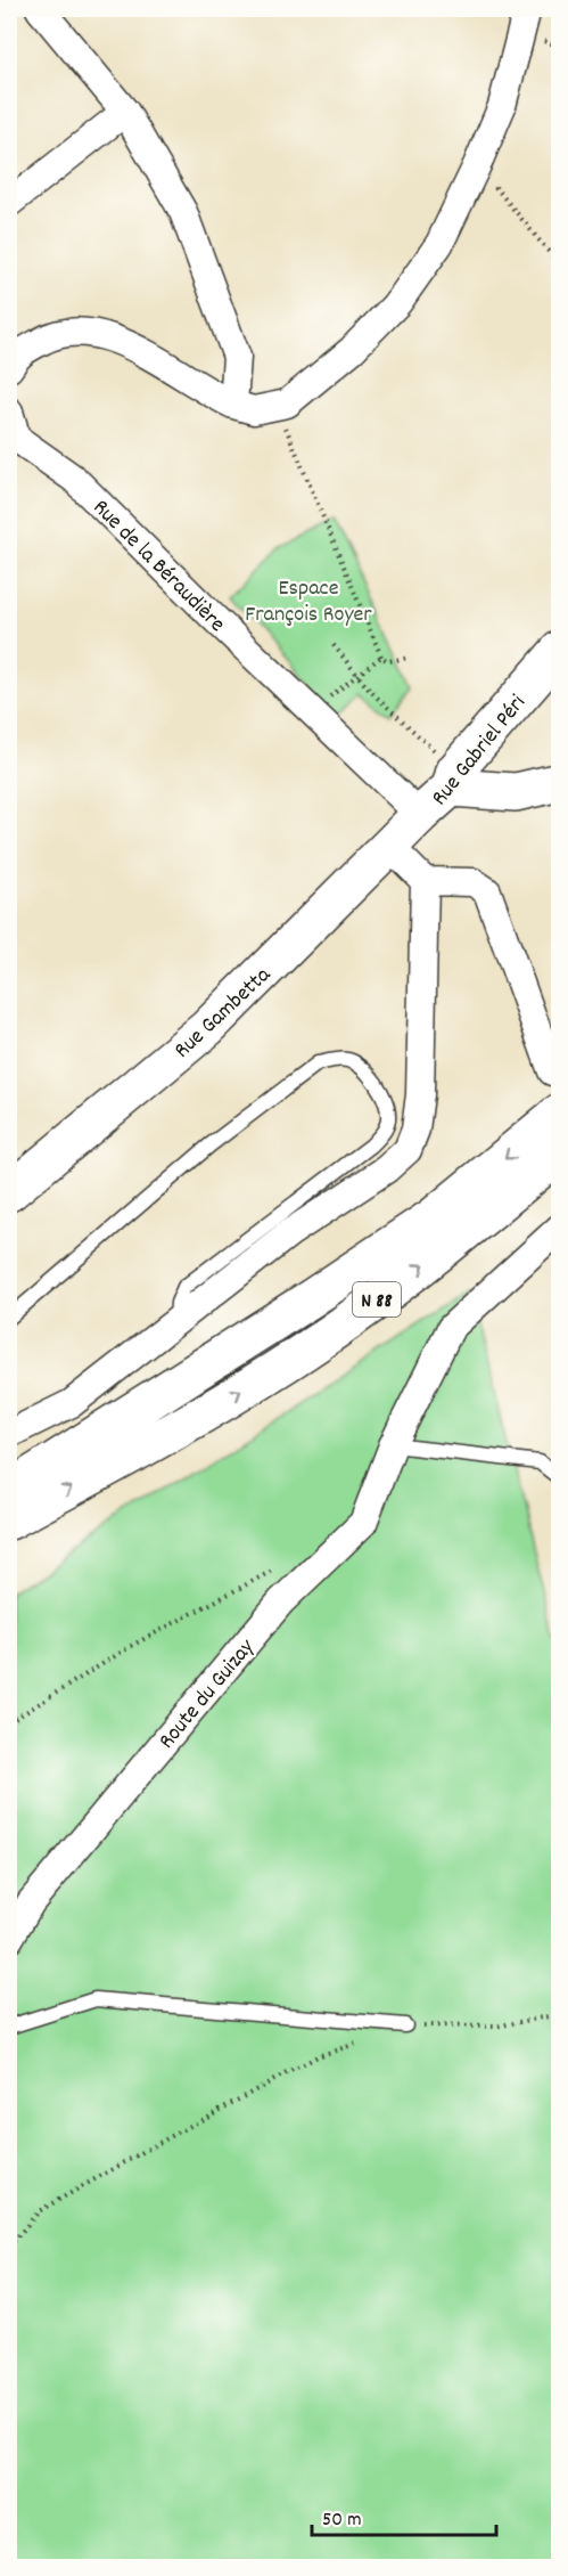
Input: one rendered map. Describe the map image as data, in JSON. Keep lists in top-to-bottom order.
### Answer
{
  "streets": {
    "main road": ["Rue Gabriel Péri", "Rue Gambetta", "N 88"],
    "street": ["Rue de la Béraudière", "Route du Guizay"]
  },
  "crossings": [
    ["Rue de la Béraudière", "Rue Gabriel Péri"],
    ["Rue de la Béraudière", "Rue Gambetta"],
    ["Rue Gabriel Péri", "Rue Gambetta"]
  ],
  "parks": ["Espace François Royer"],
  "scale_bar": "50 m"
}
